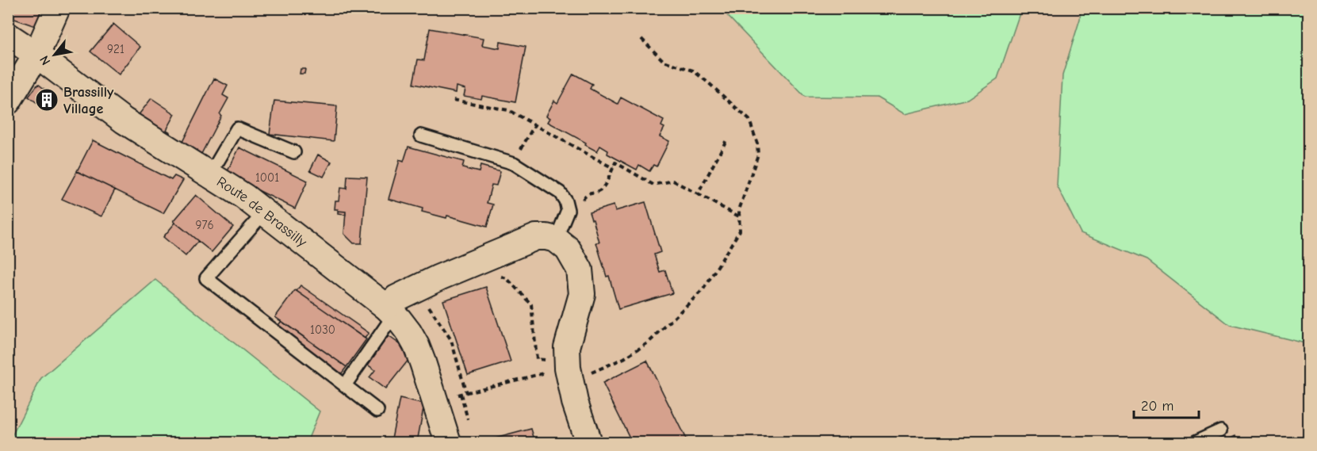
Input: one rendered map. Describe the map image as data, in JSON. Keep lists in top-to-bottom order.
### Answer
{
  "streets": {
    "street": ["Route de Brassilly"]
  },
  "places": {
    "building": ["Brassilly Village"]
  },
  "house_numbers": [
    "921",
    "1001",
    "976",
    "1030"
  ],
  "scale_bar": "20 m",
  "north": "bottom left"
}
